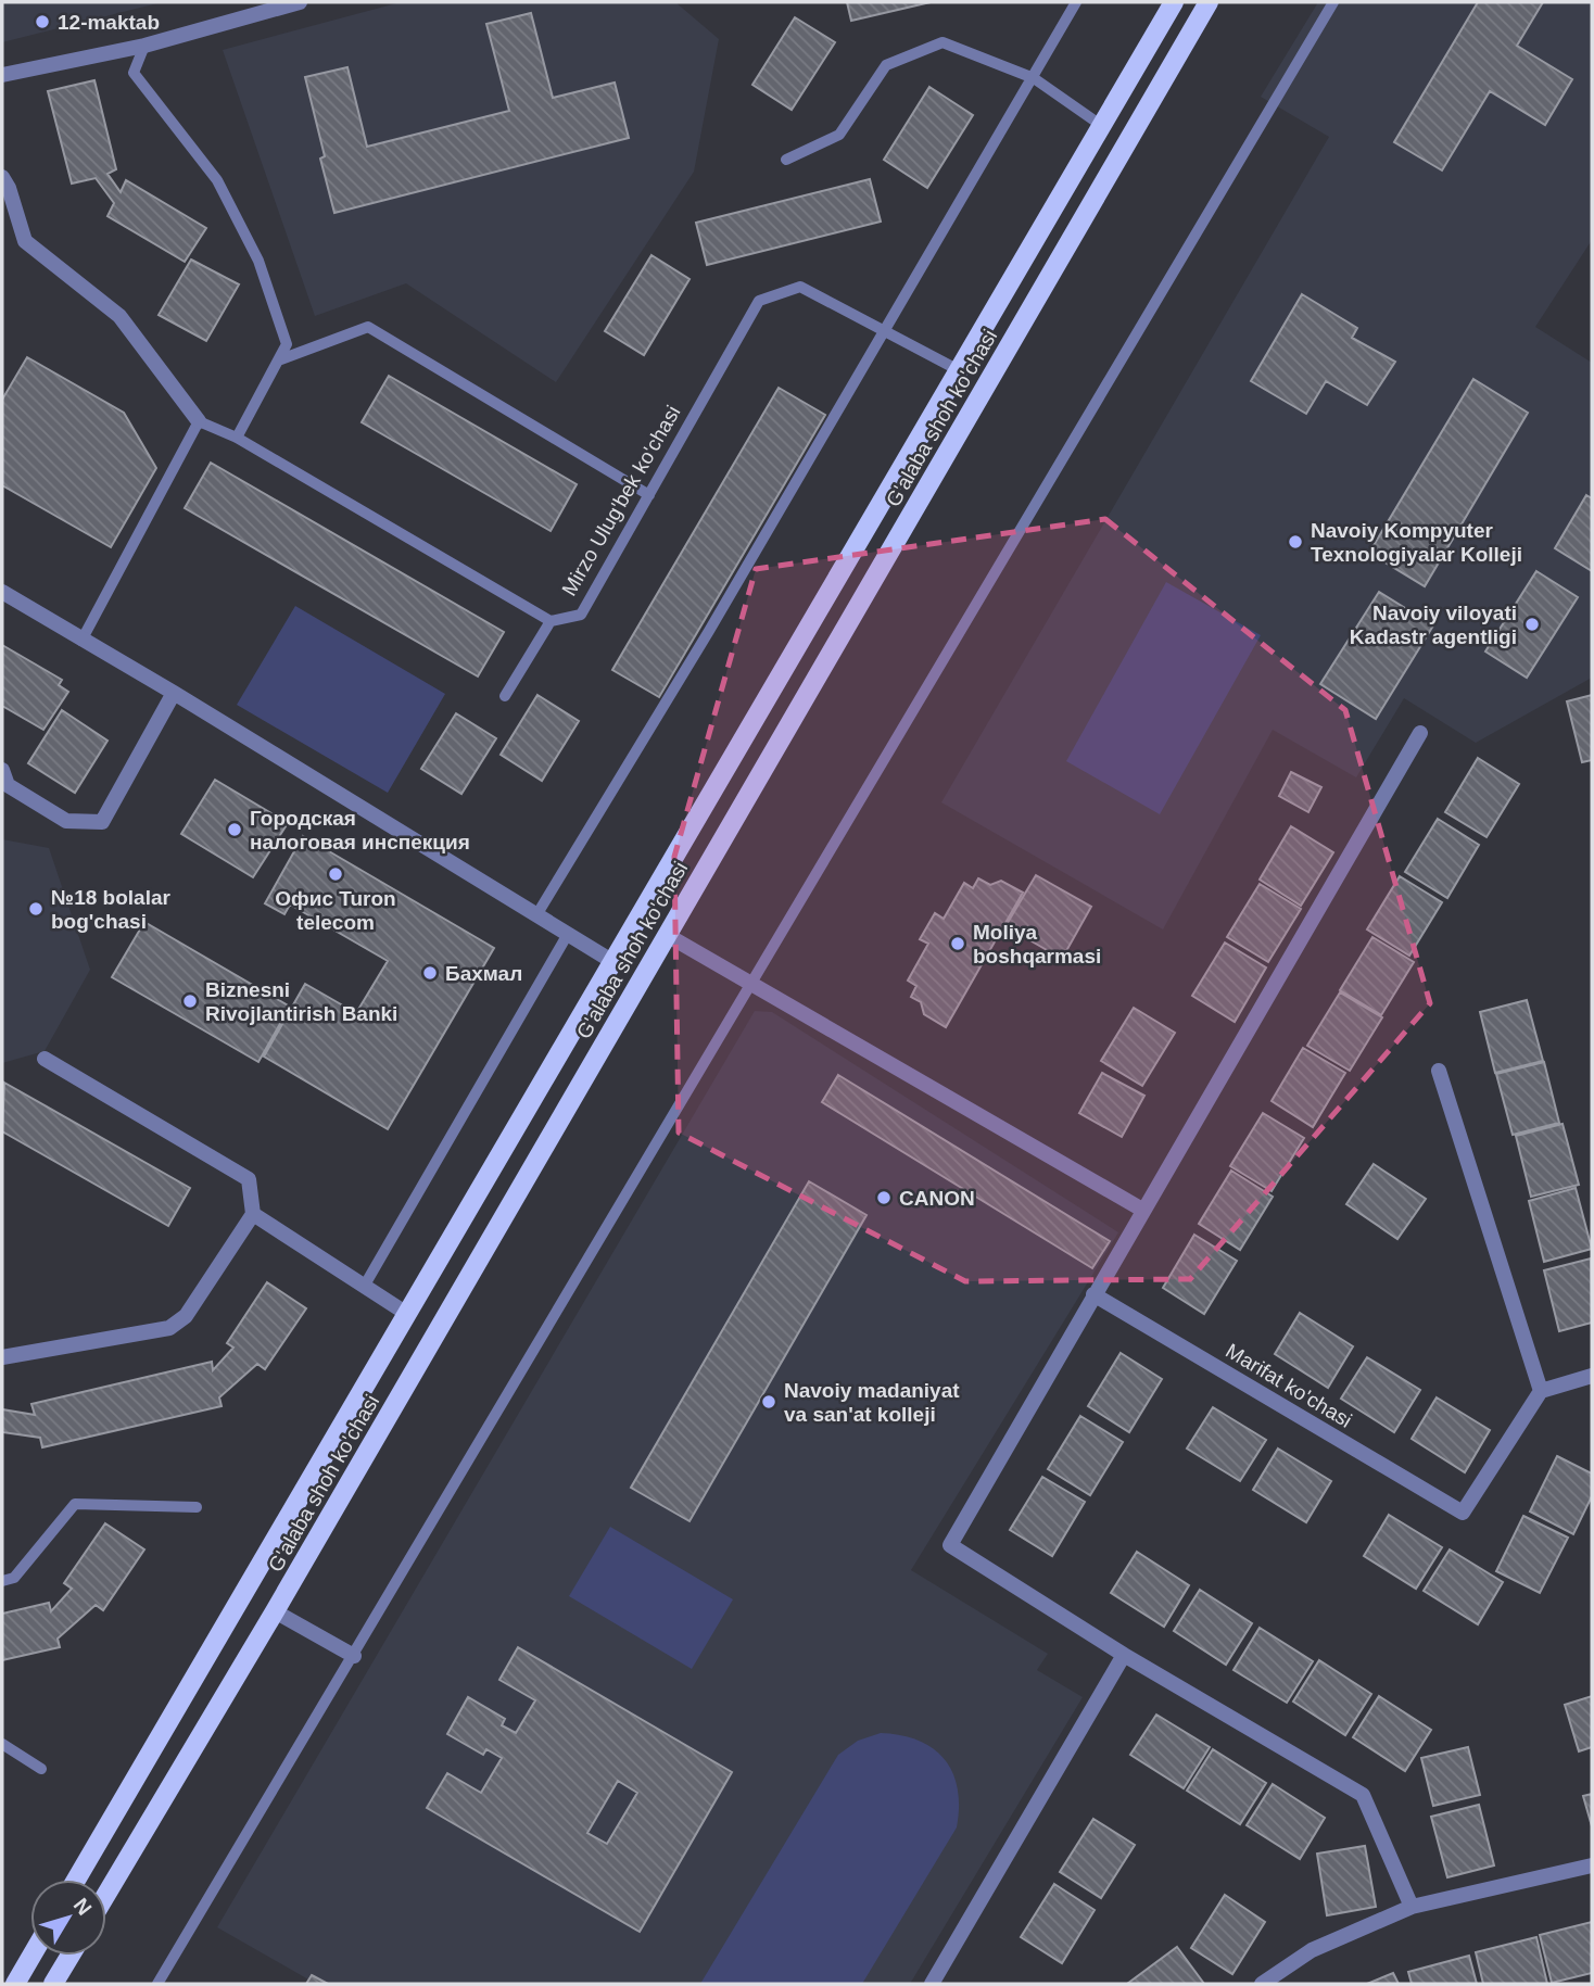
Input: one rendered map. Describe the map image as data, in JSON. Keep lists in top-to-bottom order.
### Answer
{
  "streets": {
    "main road": ["G'alaba shoh ko'chasi"],
    "street": ["Marifat ko'chasi"],
    "lane": ["Mirzo Ulug'bek ko'chasi"]
  },
  "places": [
    "12-maktab",
    "Navoiy Kompyuter Texnologiyalar Kolleji",
    "Navoiy viloyati Kadastr agentligi",
    "Городская налоговая инспекция",
    "Офис Turon telecom",
    "№18 bolalar bog'chasi",
    "Moliya boshqarmasi",
    "Бахмал",
    "Biznesni Rivojlantirish Banki",
    "CANON",
    "Navoiy madaniyat va san'at kolleji"
  ],
  "north": "top right"
}
